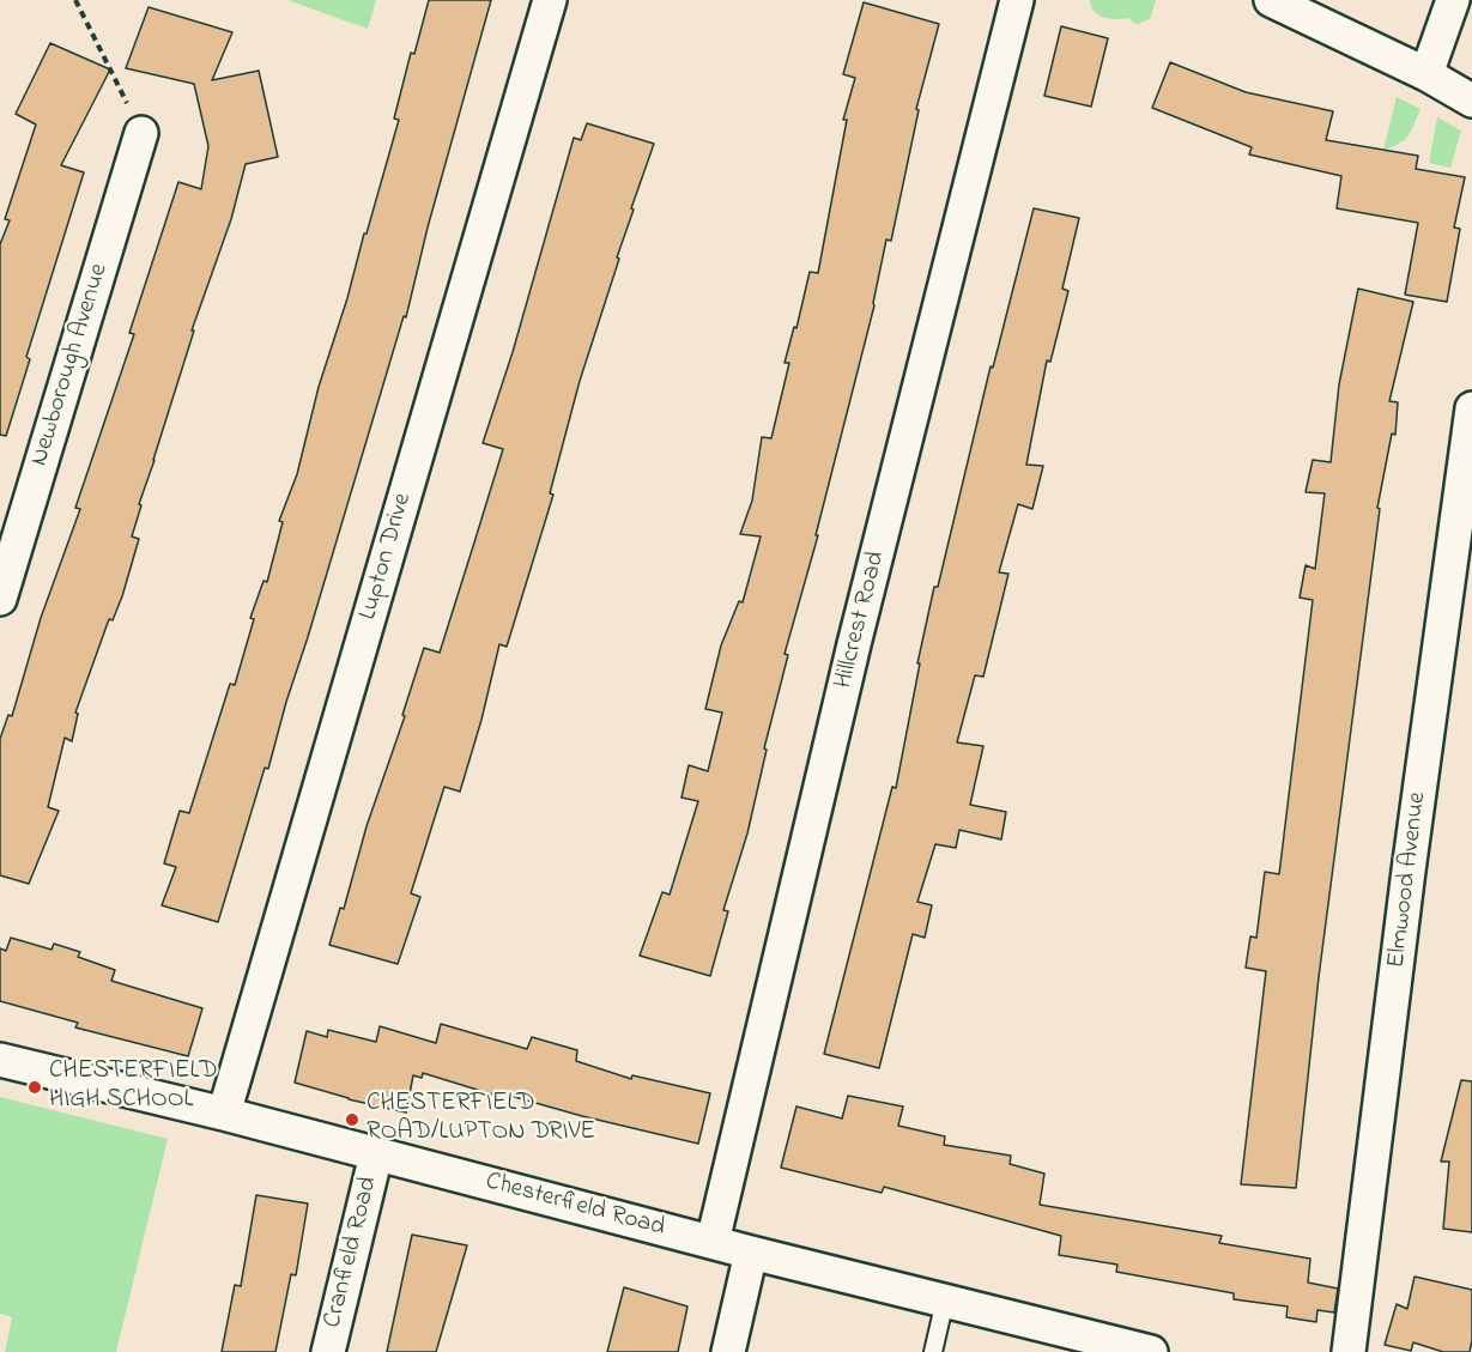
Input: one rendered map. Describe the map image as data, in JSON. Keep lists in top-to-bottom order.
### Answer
{
  "streets": {
    "street": [
      "Newborough Avenue",
      "Lupton Drive",
      "Hillcrest Road",
      "Elmwood Avenue",
      "Chesterfield Road",
      "Cranfield Road"
    ]
  },
  "crossings": [
    ["Lupton Drive", "Chesterfield Road"],
    ["Hillcrest Road", "Chesterfield Road"],
    ["Chesterfield Road", "Cranfield Road"]
  ],
  "places": ["CHESTERFIELD HIGH SCHOOL", "CHESTERFIELD ROAD/LUPTON DRIVE"]
}
